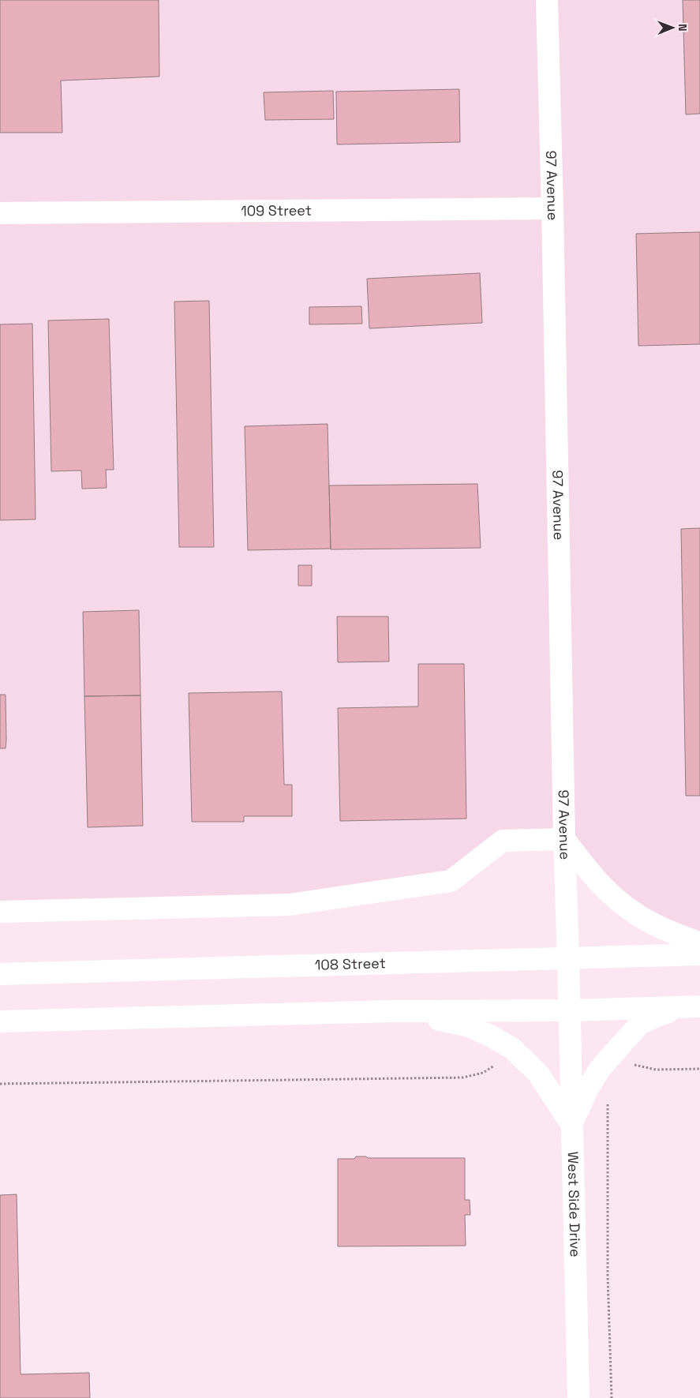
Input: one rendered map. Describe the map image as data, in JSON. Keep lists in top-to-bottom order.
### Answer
{
  "streets": {
    "main road": [
      "97 Avenue",
      "109 Street",
      "108 Street",
      "West Side Drive"
    ]
  },
  "crossings": [
    ["97 Avenue", "109 Street"],
    ["97 Avenue", "108 Street"],
    ["97 Avenue", "West Side Drive"]
  ],
  "north": "right"
}
